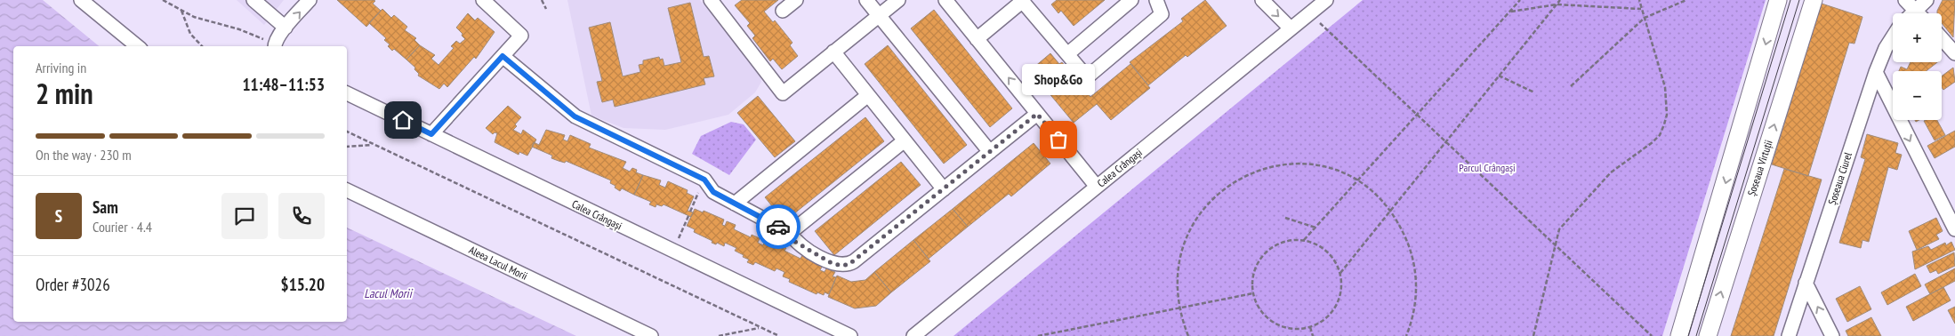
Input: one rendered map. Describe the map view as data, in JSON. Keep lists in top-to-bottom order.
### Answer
{
  "streets": {
    "main road": ["Șoseaua Virtuții"],
    "street": ["Calea Crângași", "Șoseaua Ciurel", "Aleea Lacul Morii"]
  },
  "water": ["Lacul Morii"],
  "parks": ["Parcul Crângași"],
  "places": ["Shop&Go"],
  "page": {
    "map_buttons": ["+", "−"],
    "heading": ["2 min", "Arriving in", "11:48–11:53"],
    "panel": [
      "Sam",
      "Courier · 4.4",
      "Order #3026",
      "$15.20"
    ],
    "bubble": "Shop&Go",
    "bar": "On the way · 230 m",
    "round": "S"
  }
}
